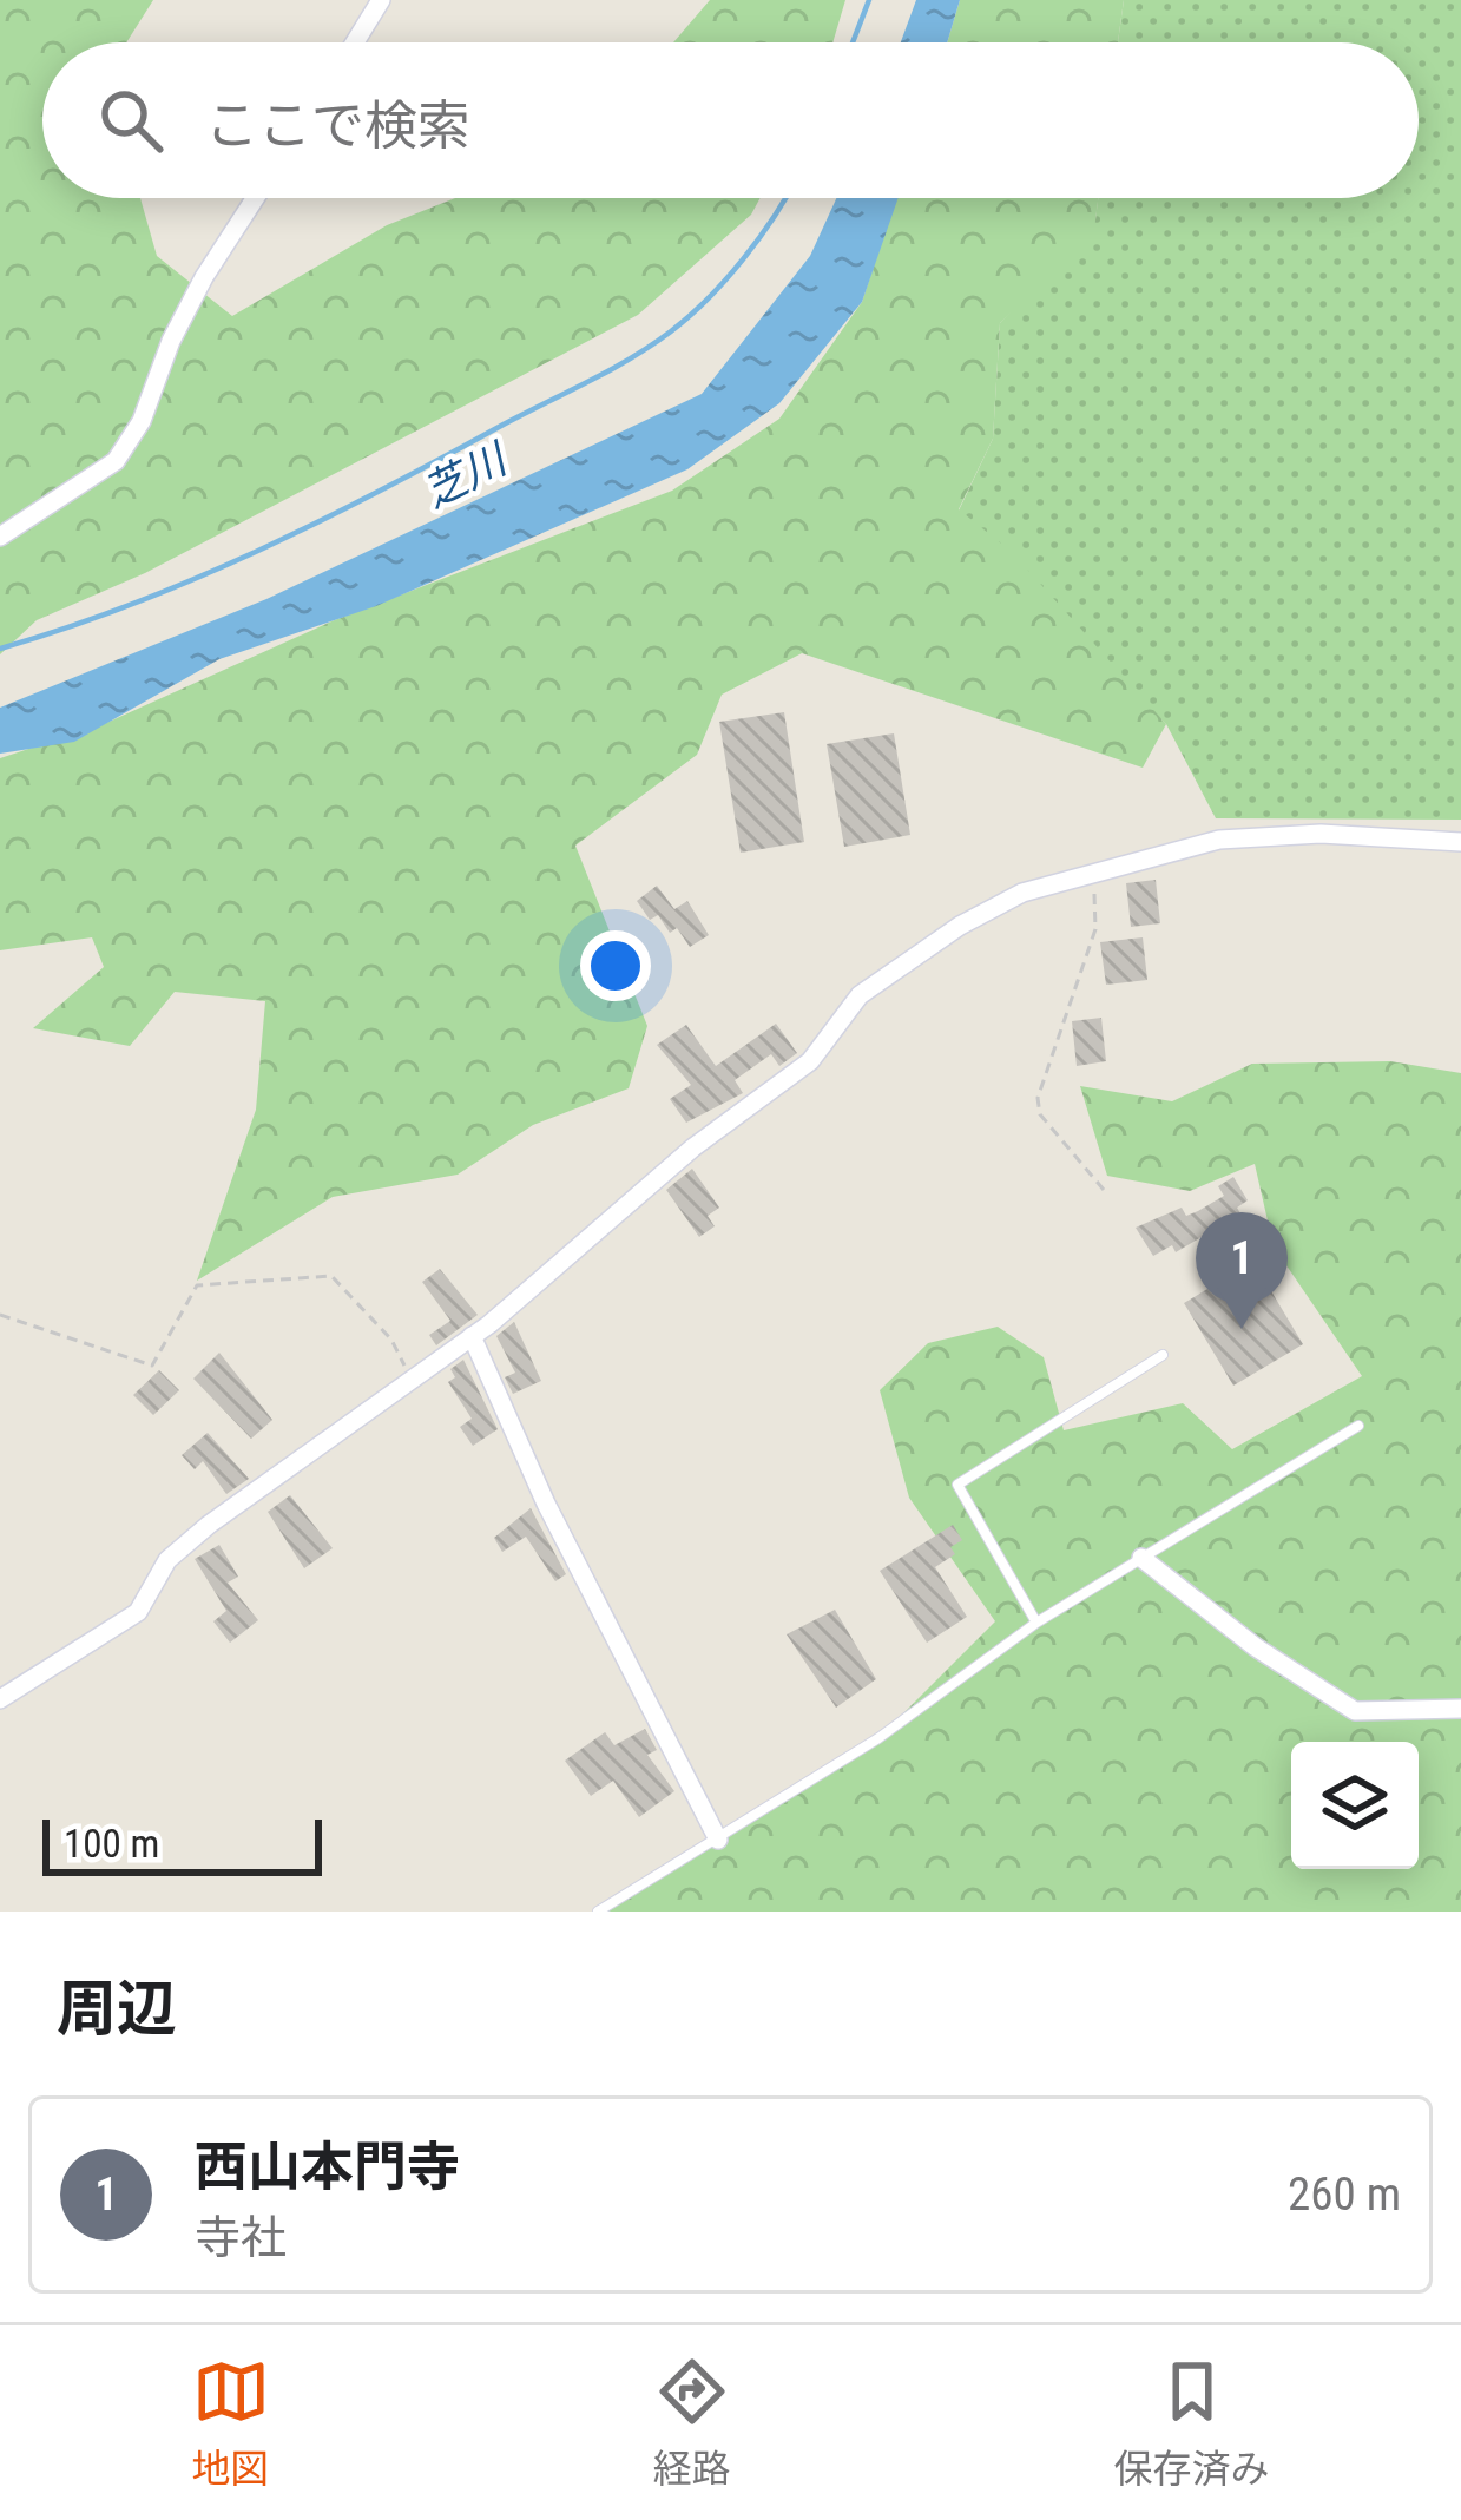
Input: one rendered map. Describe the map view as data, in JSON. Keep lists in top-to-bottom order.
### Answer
{
  "water": ["芝川"],
  "scale_bar": "100 m",
  "page": {
    "search": "ここで検索",
    "pins": "1",
    "scale": "100 m",
    "heading": "周辺",
    "list": [
      {
        "mark": "1",
        "name": "西山本門寺",
        "note": "寺社",
        "value": "260 m"
      }
    ],
    "nav": ["地図", "経路", "保存済み"]
  }
}
